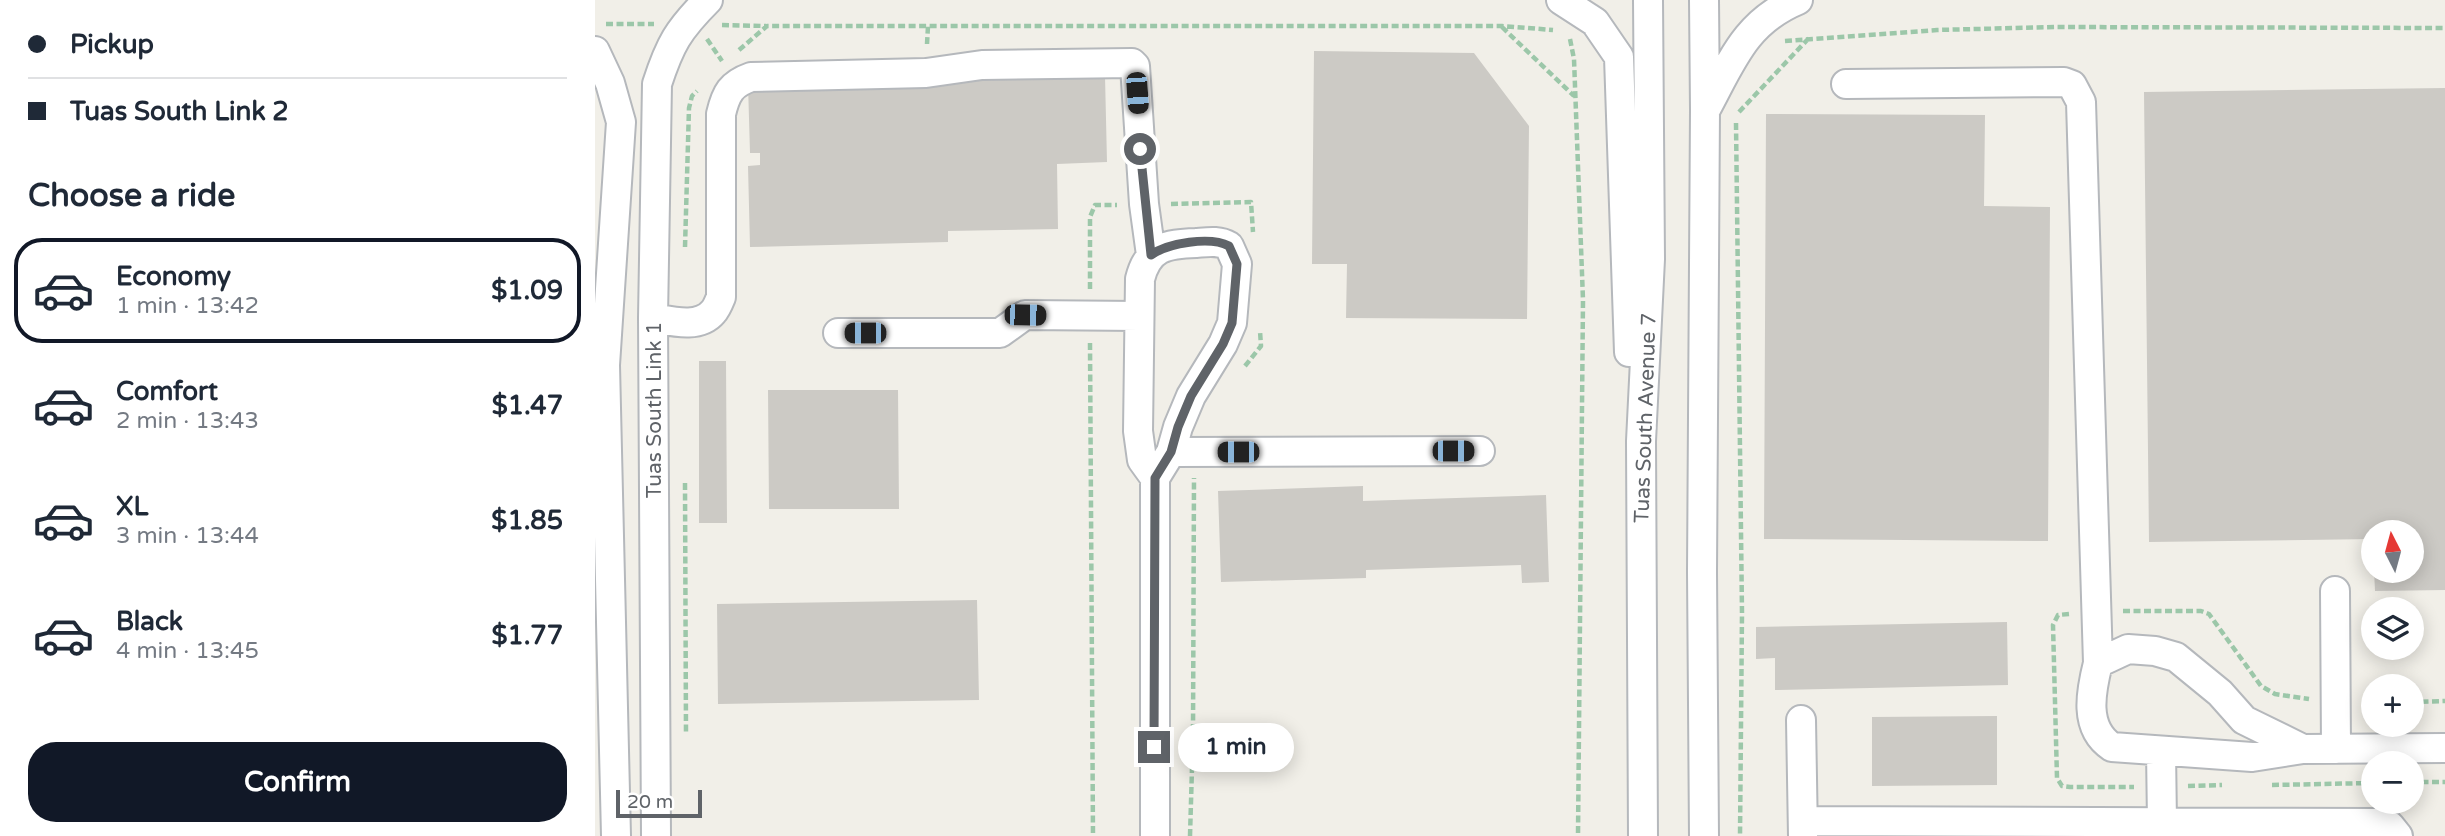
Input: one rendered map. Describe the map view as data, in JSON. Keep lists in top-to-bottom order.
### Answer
{
  "streets": {
    "street": ["Tuas South Link 1", "Tuas South Avenue 7"]
  },
  "scale_bar": "20 m",
  "north": "top",
  "page": {
    "banner": ["Pickup", "Tuas South Link 2"],
    "heading": "Choose a ride",
    "list": [
      {
        "name": "Economy",
        "note": "1 min · 13:42",
        "value": "$1.09"
      },
      {
        "name": "Comfort",
        "note": "2 min · 13:43",
        "value": "$1.47"
      },
      {
        "name": "XL",
        "note": "3 min · 13:44",
        "value": "$1.85"
      },
      {
        "name": "Black",
        "note": "4 min · 13:45",
        "value": "$1.77"
      }
    ],
    "map_buttons": ["+", "−"],
    "bubble": "1 min",
    "buttons": "Confirm",
    "scale": "20 m"
  }
}
